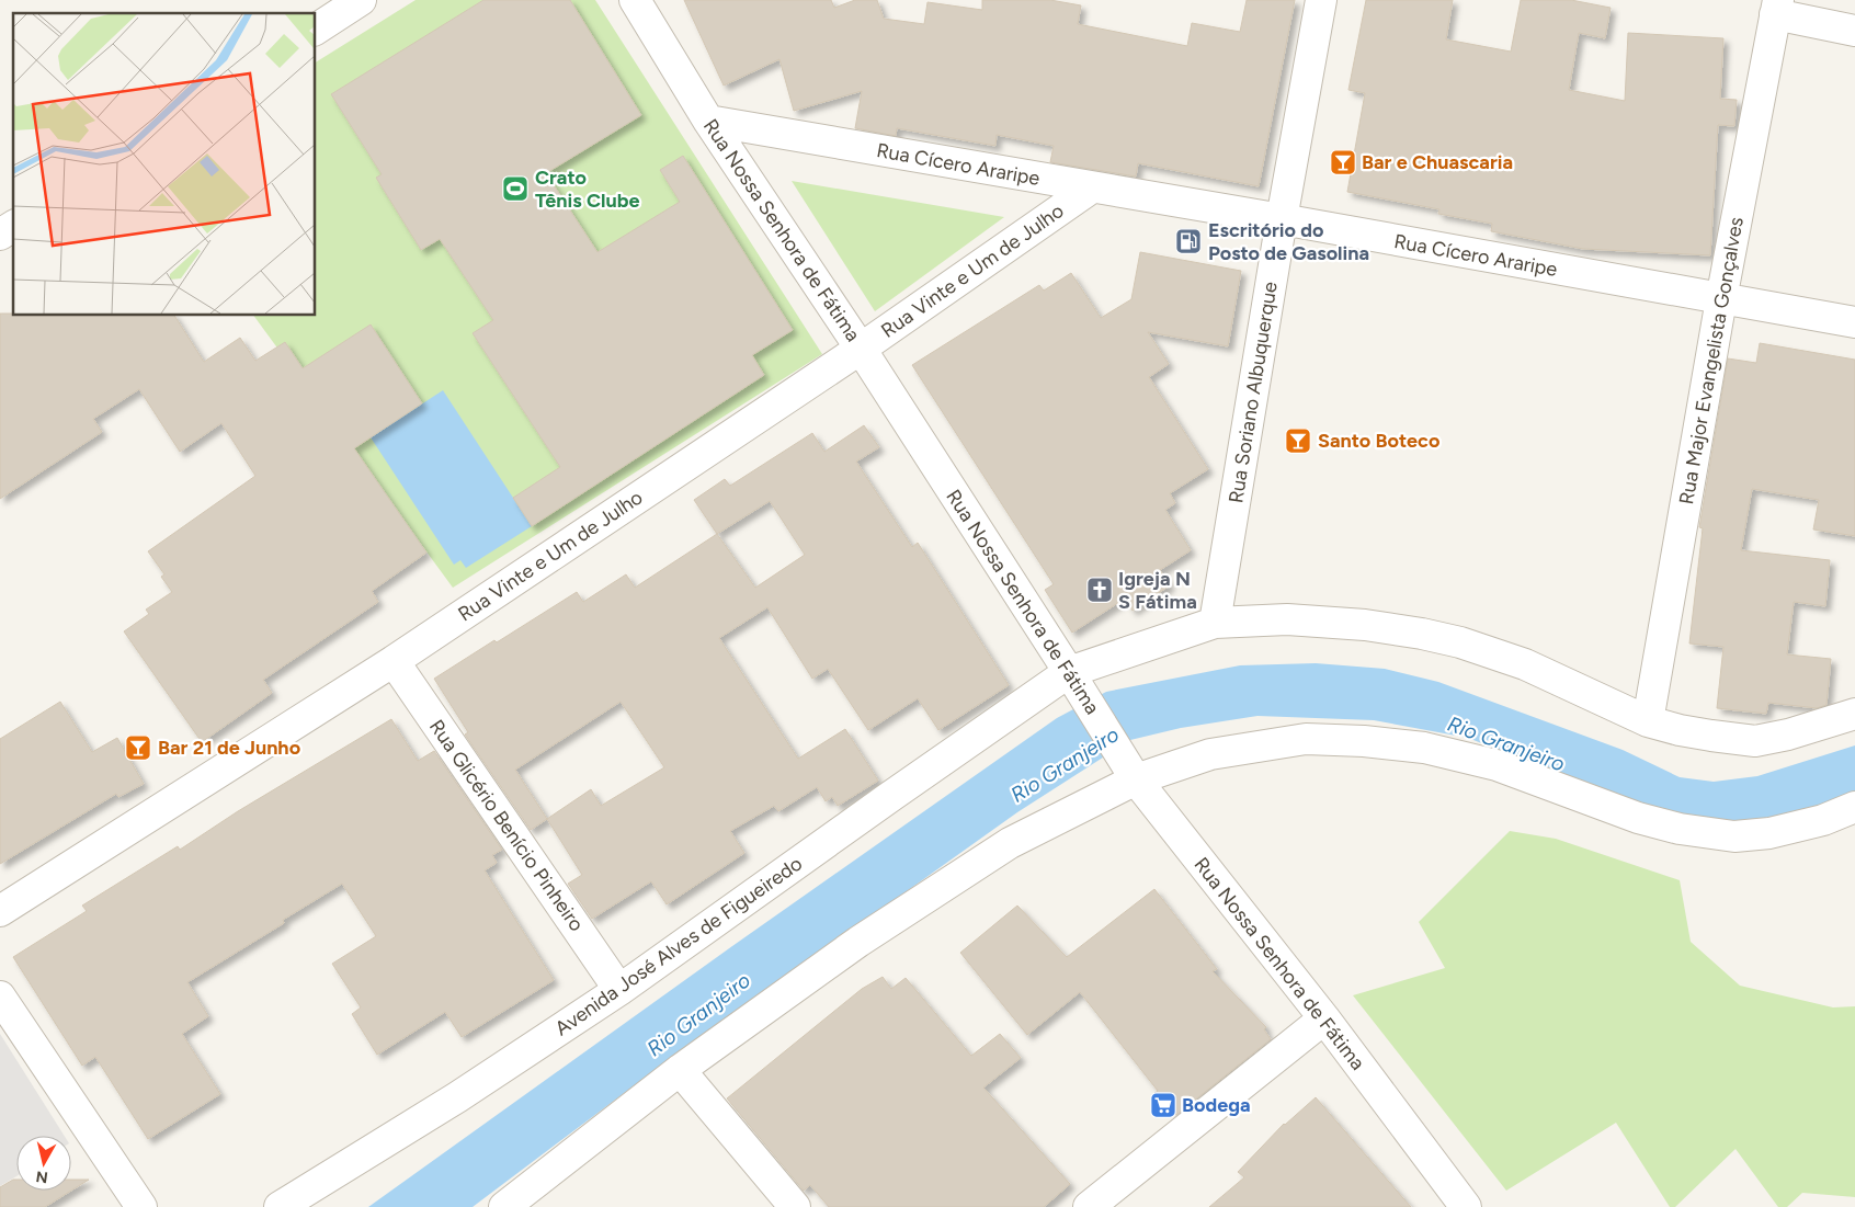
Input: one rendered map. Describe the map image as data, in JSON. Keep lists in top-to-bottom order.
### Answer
{
  "streets": {
    "street": [
      "Rua Cícero Araripe",
      "Rua Nossa Senhora de Fátima",
      "Rua Vinte e Um de Julho",
      "Rua Major Evangelista Gonçalves",
      "Rua Soriano Albuquerque",
      "Rua Glicério Benício Pinheiro",
      "Avenida José Alves de Figueiredo"
    ]
  },
  "crossings": [
    ["Rua Cícero Araripe", "Rua Nossa Senhora de Fátima"],
    ["Rua Cícero Araripe", "Rua Vinte e Um de Julho"],
    ["Rua Cícero Araripe", "Rua Major Evangelista Gonçalves"],
    ["Rua Cícero Araripe", "Rua Soriano Albuquerque"],
    ["Rua Nossa Senhora de Fátima", "Rua Vinte e Um de Julho"],
    ["Rua Nossa Senhora de Fátima", "Avenida José Alves de Figueiredo"],
    ["Rua Vinte e Um de Julho", "Rua Glicério Benício Pinheiro"],
    ["Rua Major Evangelista Gonçalves", "Avenida José Alves de Figueiredo"],
    ["Rua Soriano Albuquerque", "Avenida José Alves de Figueiredo"],
    ["Rua Glicério Benício Pinheiro", "Avenida José Alves de Figueiredo"]
  ],
  "water": ["Rio Granjeiro"],
  "places": {
    "bar": ["Bar e Chuascaria", "Santo Boteco", "Bar 21 de Junho"],
    "sports": ["Crato Tênis Clube"],
    "fuel station": ["Escritório do Posto de Gasolina"],
    "church": ["Igreja N S Fátima"],
    "supermarket": ["Bodega"]
  },
  "north": "bottom"
}
